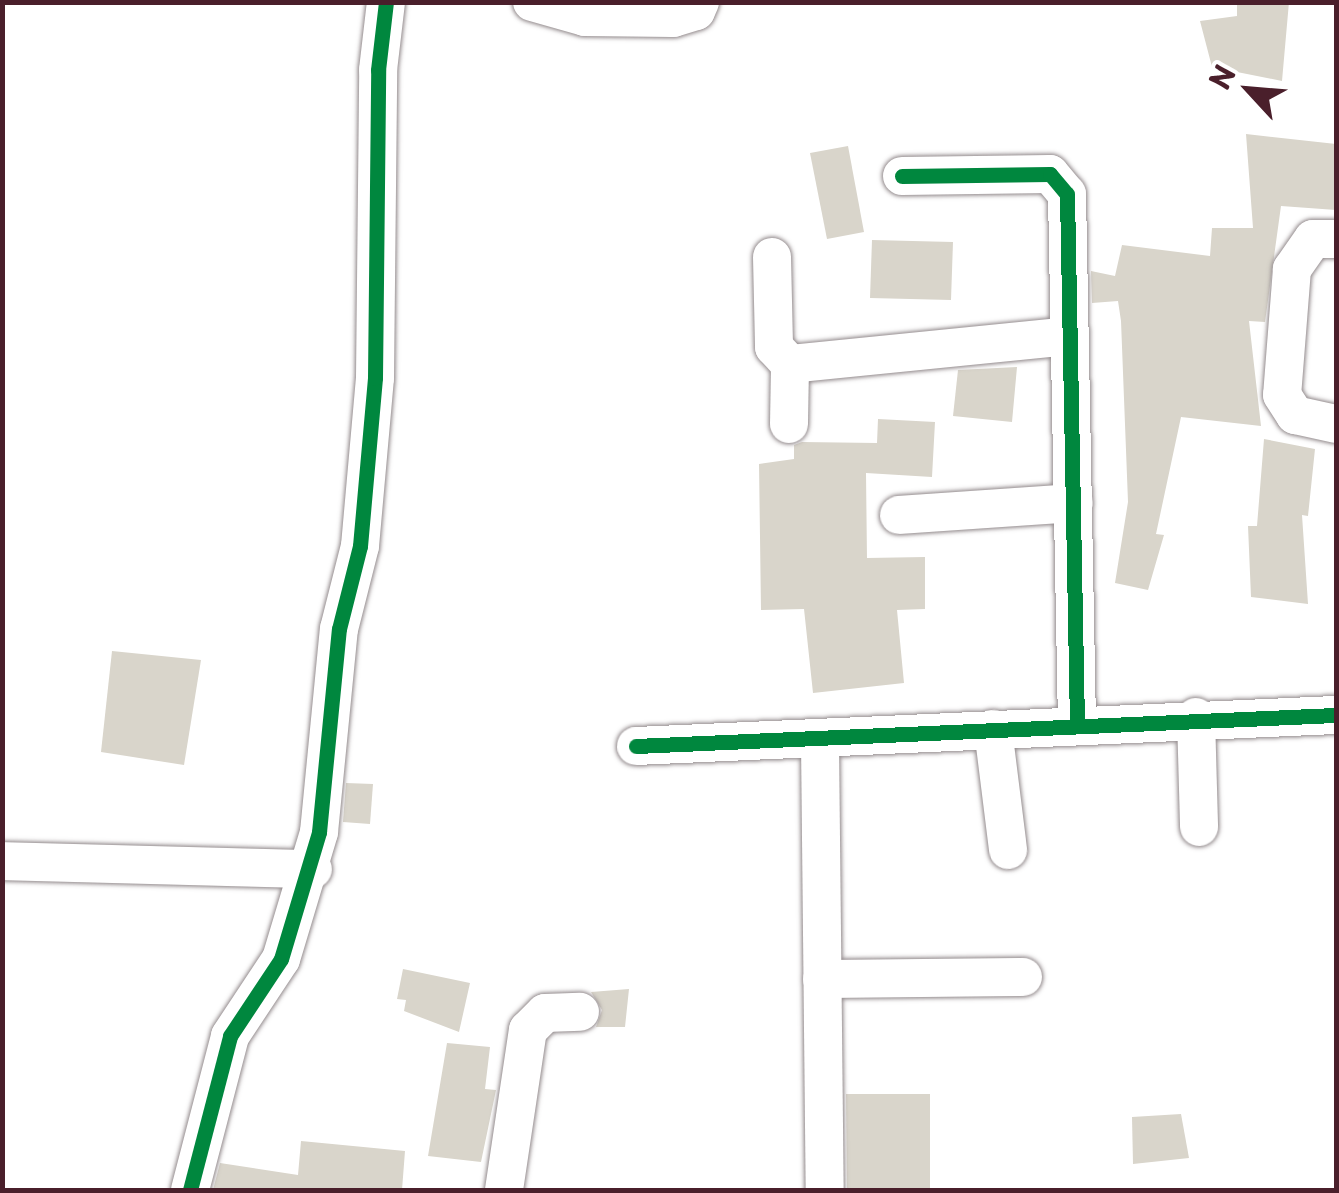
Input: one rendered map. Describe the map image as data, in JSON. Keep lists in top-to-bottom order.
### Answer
{
  "north": "top left"
}
